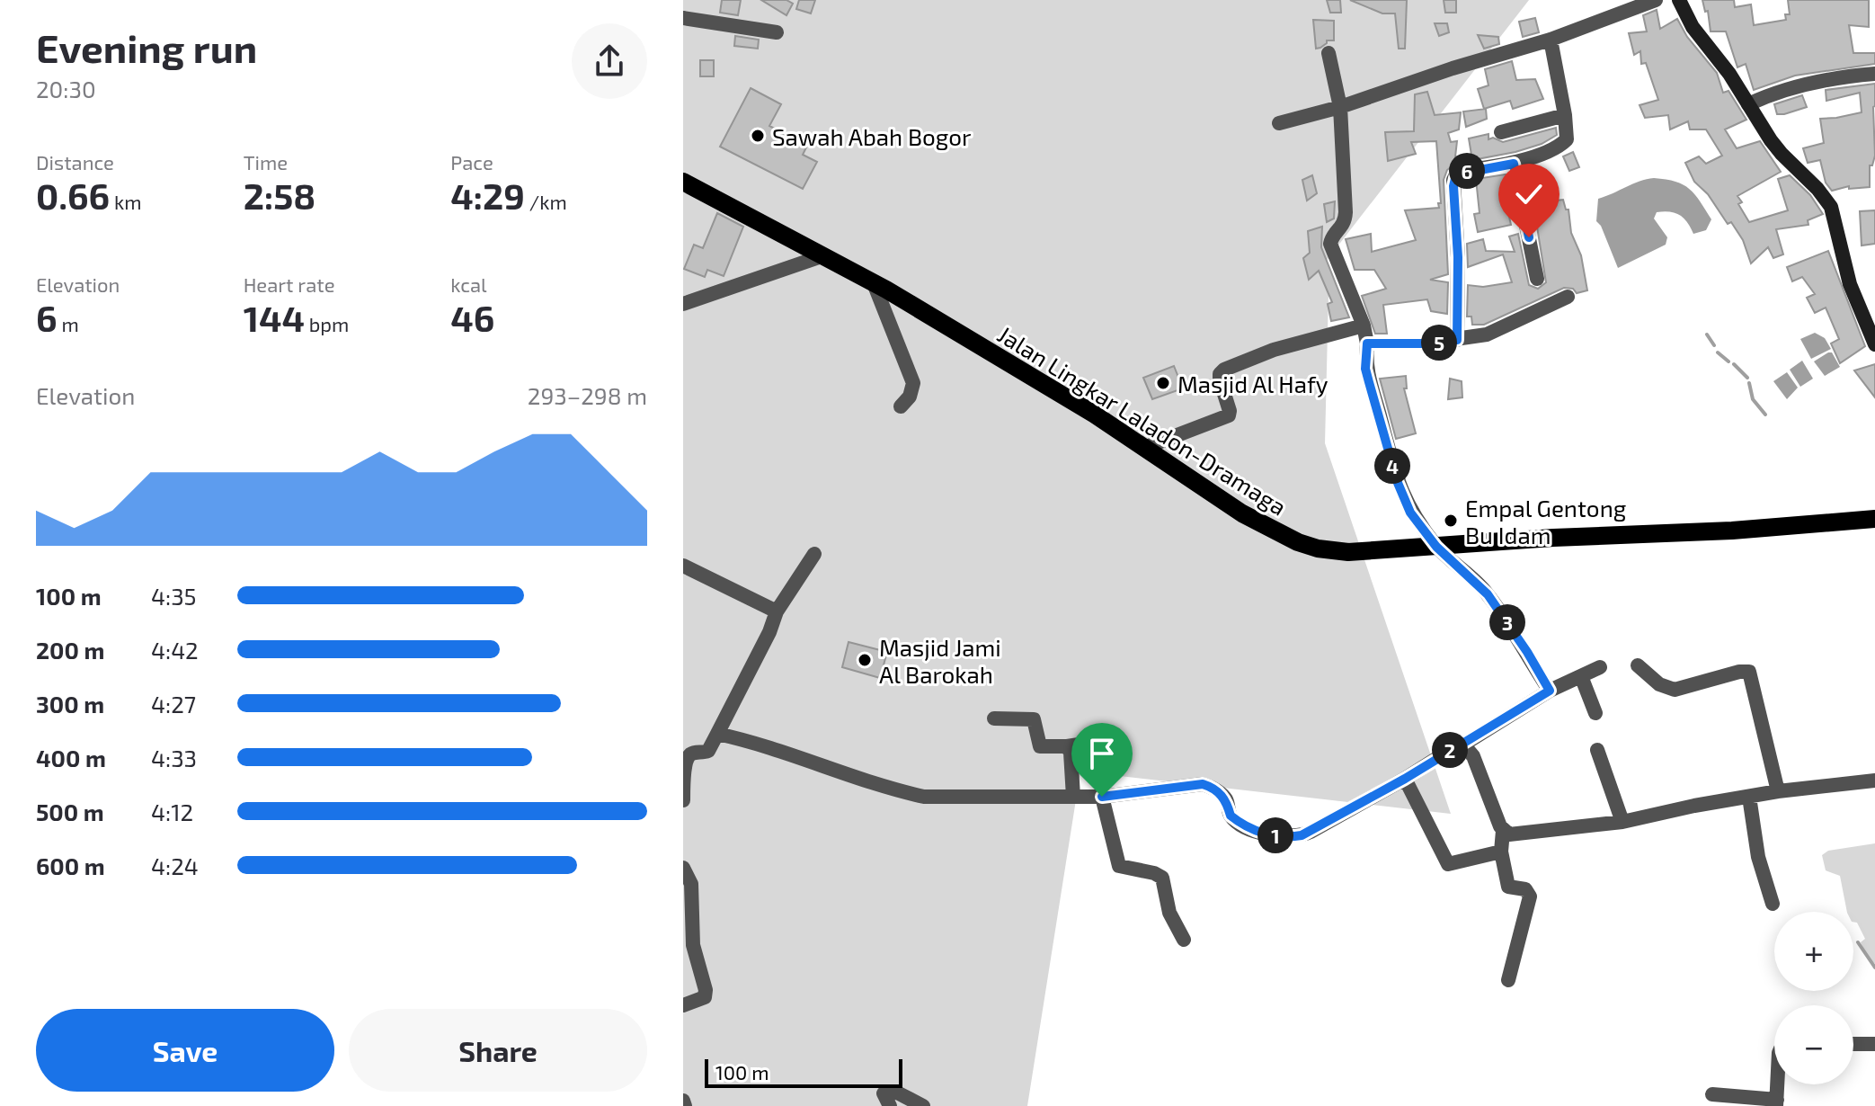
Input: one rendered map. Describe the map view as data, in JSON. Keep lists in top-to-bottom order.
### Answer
{
  "streets": {
    "main road": ["Jalan Lingkar Laladon-Dramaga"]
  },
  "places": [
    "Sawah Abah Bogor",
    "Masjid Al Hafy",
    "Empal Gentong Bu Idam",
    "Masjid Jami Al Barokah"
  ],
  "scale_bar": "100 m",
  "page": {
    "heading": ["Evening run", "20:30"],
    "stats": [
      ["Distance", "0.66 km"],
      ["Time", "2:58"],
      ["Pace", "4:29 /km"],
      ["Elevation", "6 m"],
      ["Heart rate", "144 bpm"],
      ["kcal", "46"]
    ],
    "pins": [
      "6",
      "5",
      "4",
      "3",
      "2",
      "1"
    ],
    "chart": ["Elevation", "293–298 m"],
    "list": [
      {
        "name": "100 m",
        "note": "4:35"
      },
      {
        "name": "200 m",
        "note": "4:42"
      },
      {
        "name": "300 m",
        "note": "4:27"
      },
      {
        "name": "400 m",
        "note": "4:33"
      },
      {
        "name": "500 m",
        "note": "4:12"
      },
      {
        "name": "600 m",
        "note": "4:24"
      }
    ],
    "map_buttons": ["+", "−"],
    "buttons": ["Save", "Share"],
    "scale": "100 m"
  }
}
